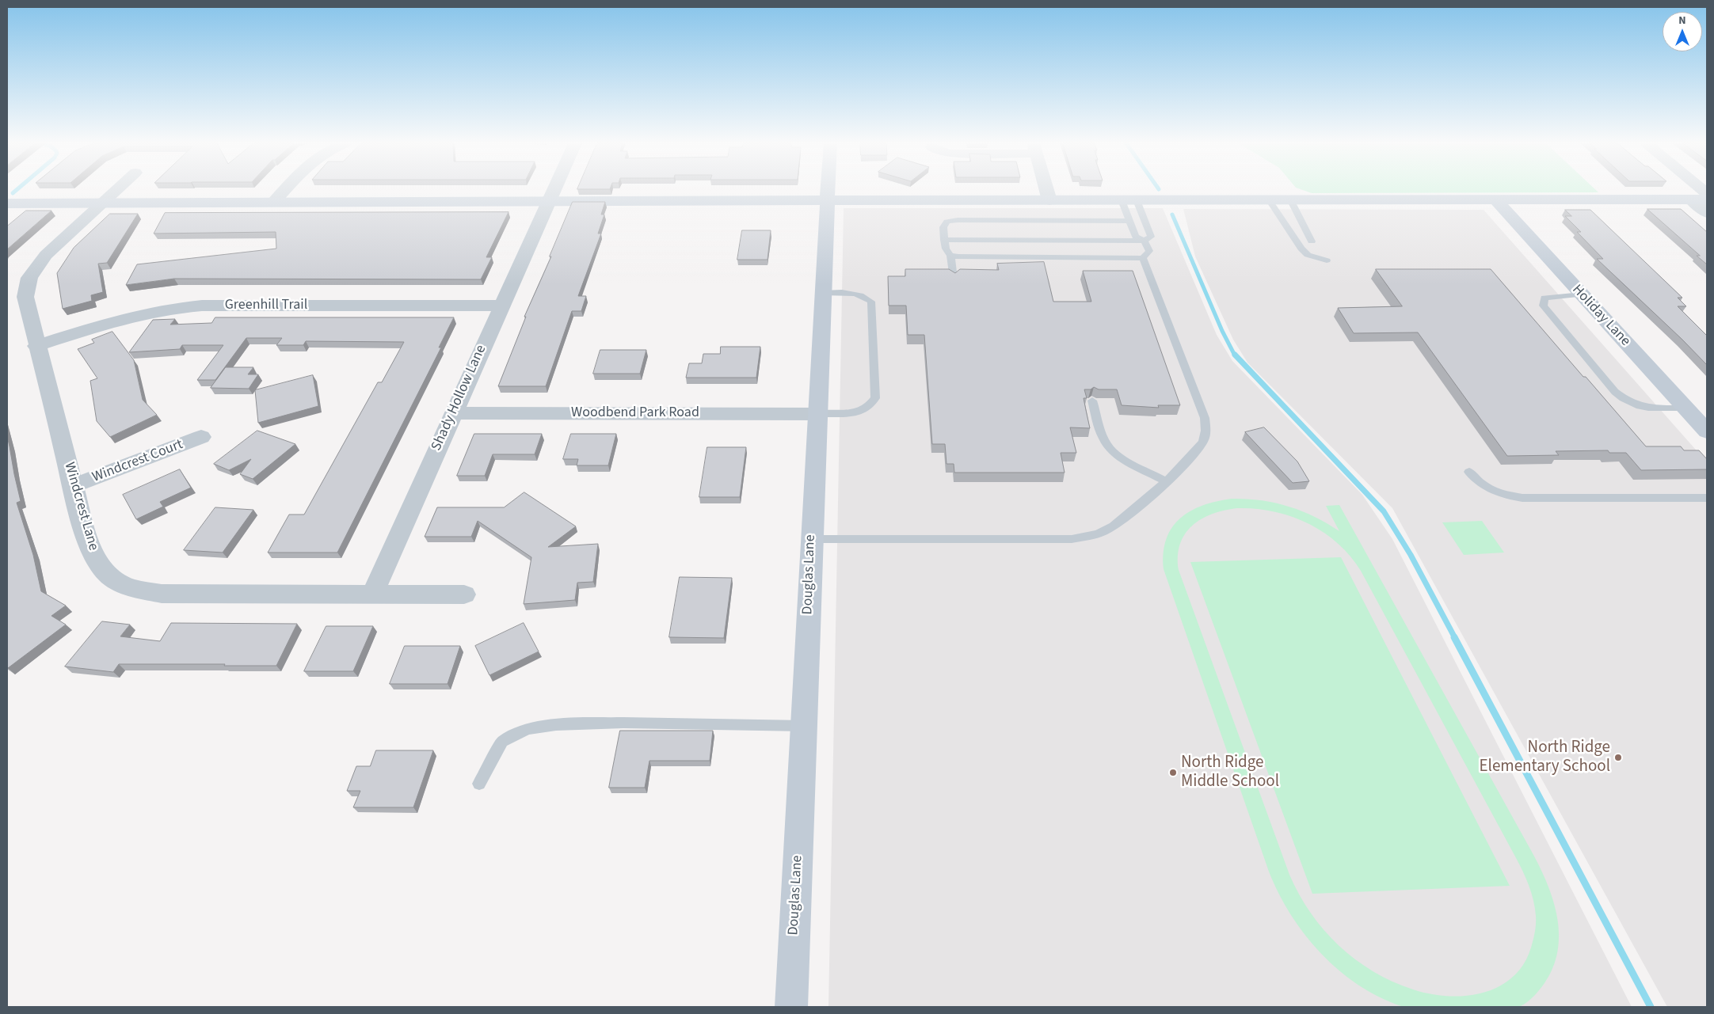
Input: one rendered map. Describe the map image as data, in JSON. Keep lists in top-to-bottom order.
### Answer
{
  "streets": {
    "main road": ["Holiday Lane", "Douglas Lane"],
    "street": [
      "Greenhill Trail",
      "Shady Hollow Lane",
      "Woodbend Park Road",
      "Windcrest Court",
      "Windcrest Lane"
    ]
  },
  "crossings": [
    ["Greenhill Trail", "Shady Hollow Lane"],
    ["Greenhill Trail", "Windcrest Lane"],
    ["Shady Hollow Lane", "Woodbend Park Road"],
    ["Shady Hollow Lane", "Windcrest Lane"],
    ["Woodbend Park Road", "Douglas Lane"],
    ["Windcrest Court", "Windcrest Lane"]
  ],
  "places": ["North Ridge Elementary School", "North Ridge Middle School"],
  "north": "top"
}
